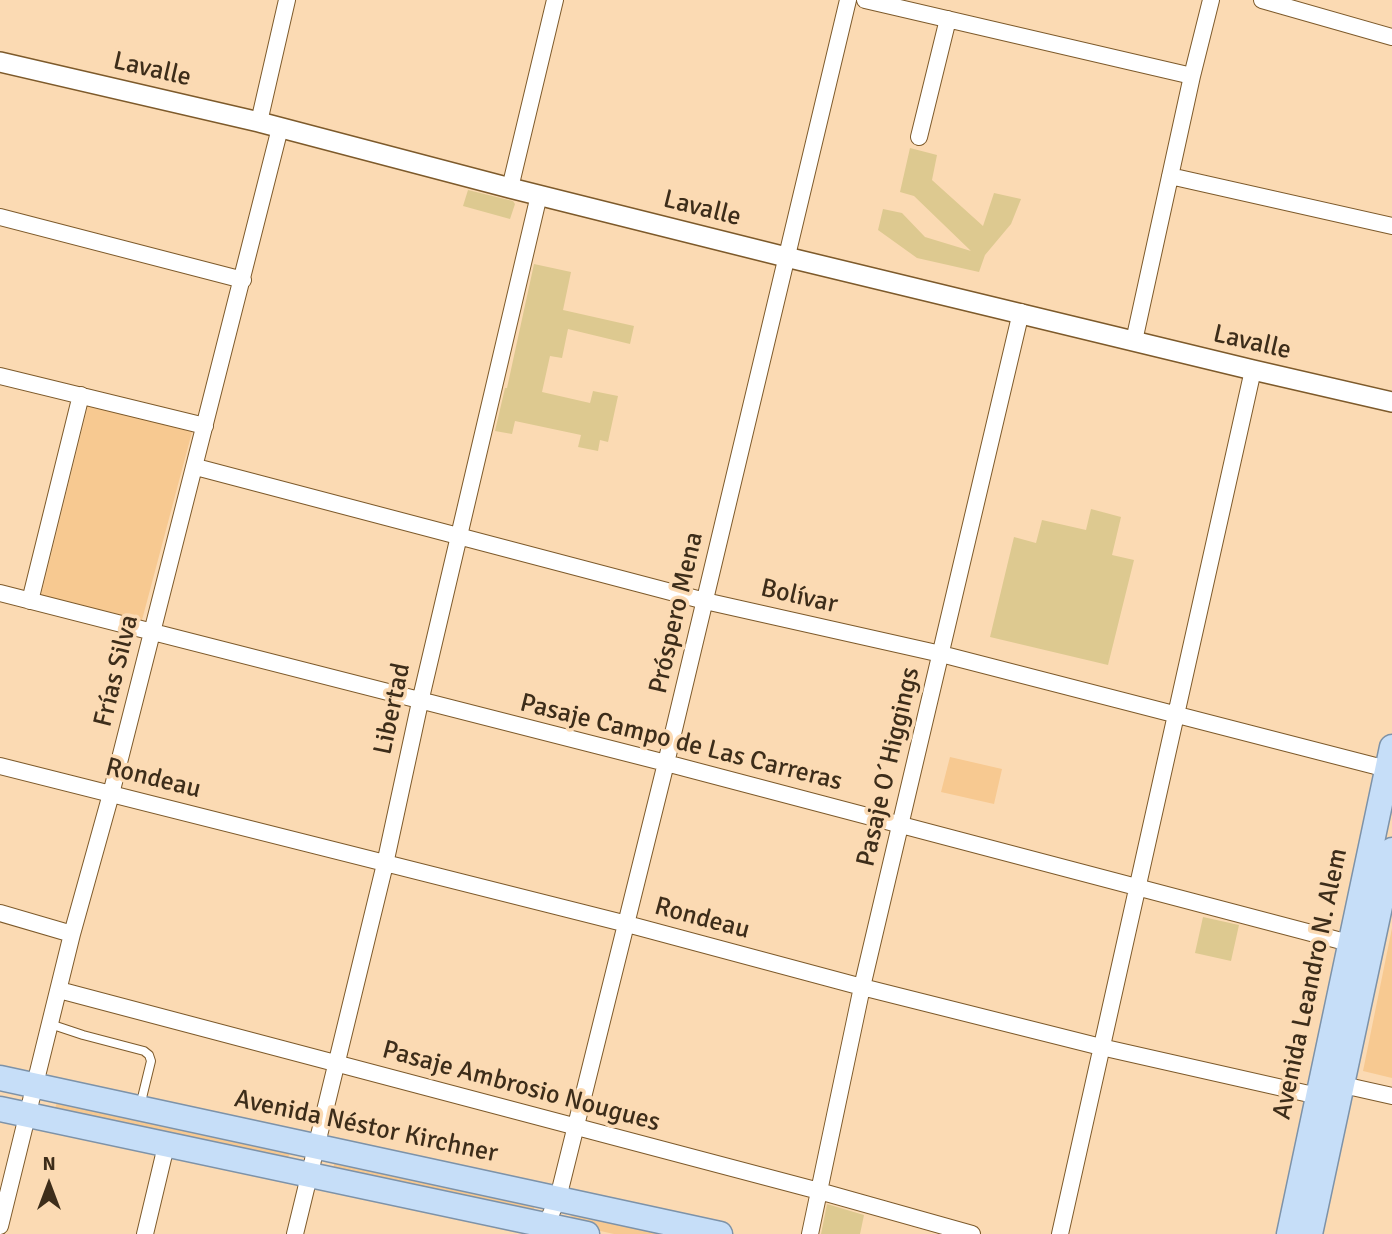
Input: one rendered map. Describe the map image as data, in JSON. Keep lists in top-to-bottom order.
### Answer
{
  "streets": {
    "main road": ["Avenida Leandro N. Alem", "Avenida Néstor Kirchner"],
    "street": [
      "Lavalle",
      "Bolívar",
      "Próspero Mena",
      "Frías Silva",
      "Libertad",
      "Pasaje Campo de Las Carreras",
      "Pasaje O´Higgings",
      "Rondeau",
      "Pasaje Ambrosio Nougues"
    ]
  },
  "crossings": [
    ["Lavalle", "Próspero Mena"],
    ["Lavalle", "Frías Silva"],
    ["Lavalle", "Libertad"],
    ["Lavalle", "Pasaje O´Higgings"],
    ["Bolívar", "Próspero Mena"],
    ["Bolívar", "Frías Silva"],
    ["Bolívar", "Libertad"],
    ["Bolívar", "Pasaje O´Higgings"],
    ["Bolívar", "Avenida Leandro N. Alem"],
    ["Próspero Mena", "Pasaje Campo de Las Carreras"],
    ["Próspero Mena", "Rondeau"],
    ["Próspero Mena", "Pasaje Ambrosio Nougues"],
    ["Próspero Mena", "Avenida Néstor Kirchner"],
    ["Frías Silva", "Pasaje Campo de Las Carreras"],
    ["Frías Silva", "Rondeau"],
    ["Frías Silva", "Pasaje Ambrosio Nougues"],
    ["Frías Silva", "Avenida Néstor Kirchner"],
    ["Libertad", "Pasaje Campo de Las Carreras"],
    ["Libertad", "Rondeau"],
    ["Libertad", "Pasaje Ambrosio Nougues"],
    ["Libertad", "Avenida Néstor Kirchner"],
    ["Pasaje Campo de Las Carreras", "Pasaje O´Higgings"],
    ["Pasaje Campo de Las Carreras", "Avenida Leandro N. Alem"],
    ["Pasaje O´Higgings", "Rondeau"],
    ["Pasaje O´Higgings", "Pasaje Ambrosio Nougues"],
    ["Rondeau", "Avenida Leandro N. Alem"]
  ],
  "north": "top"
}
